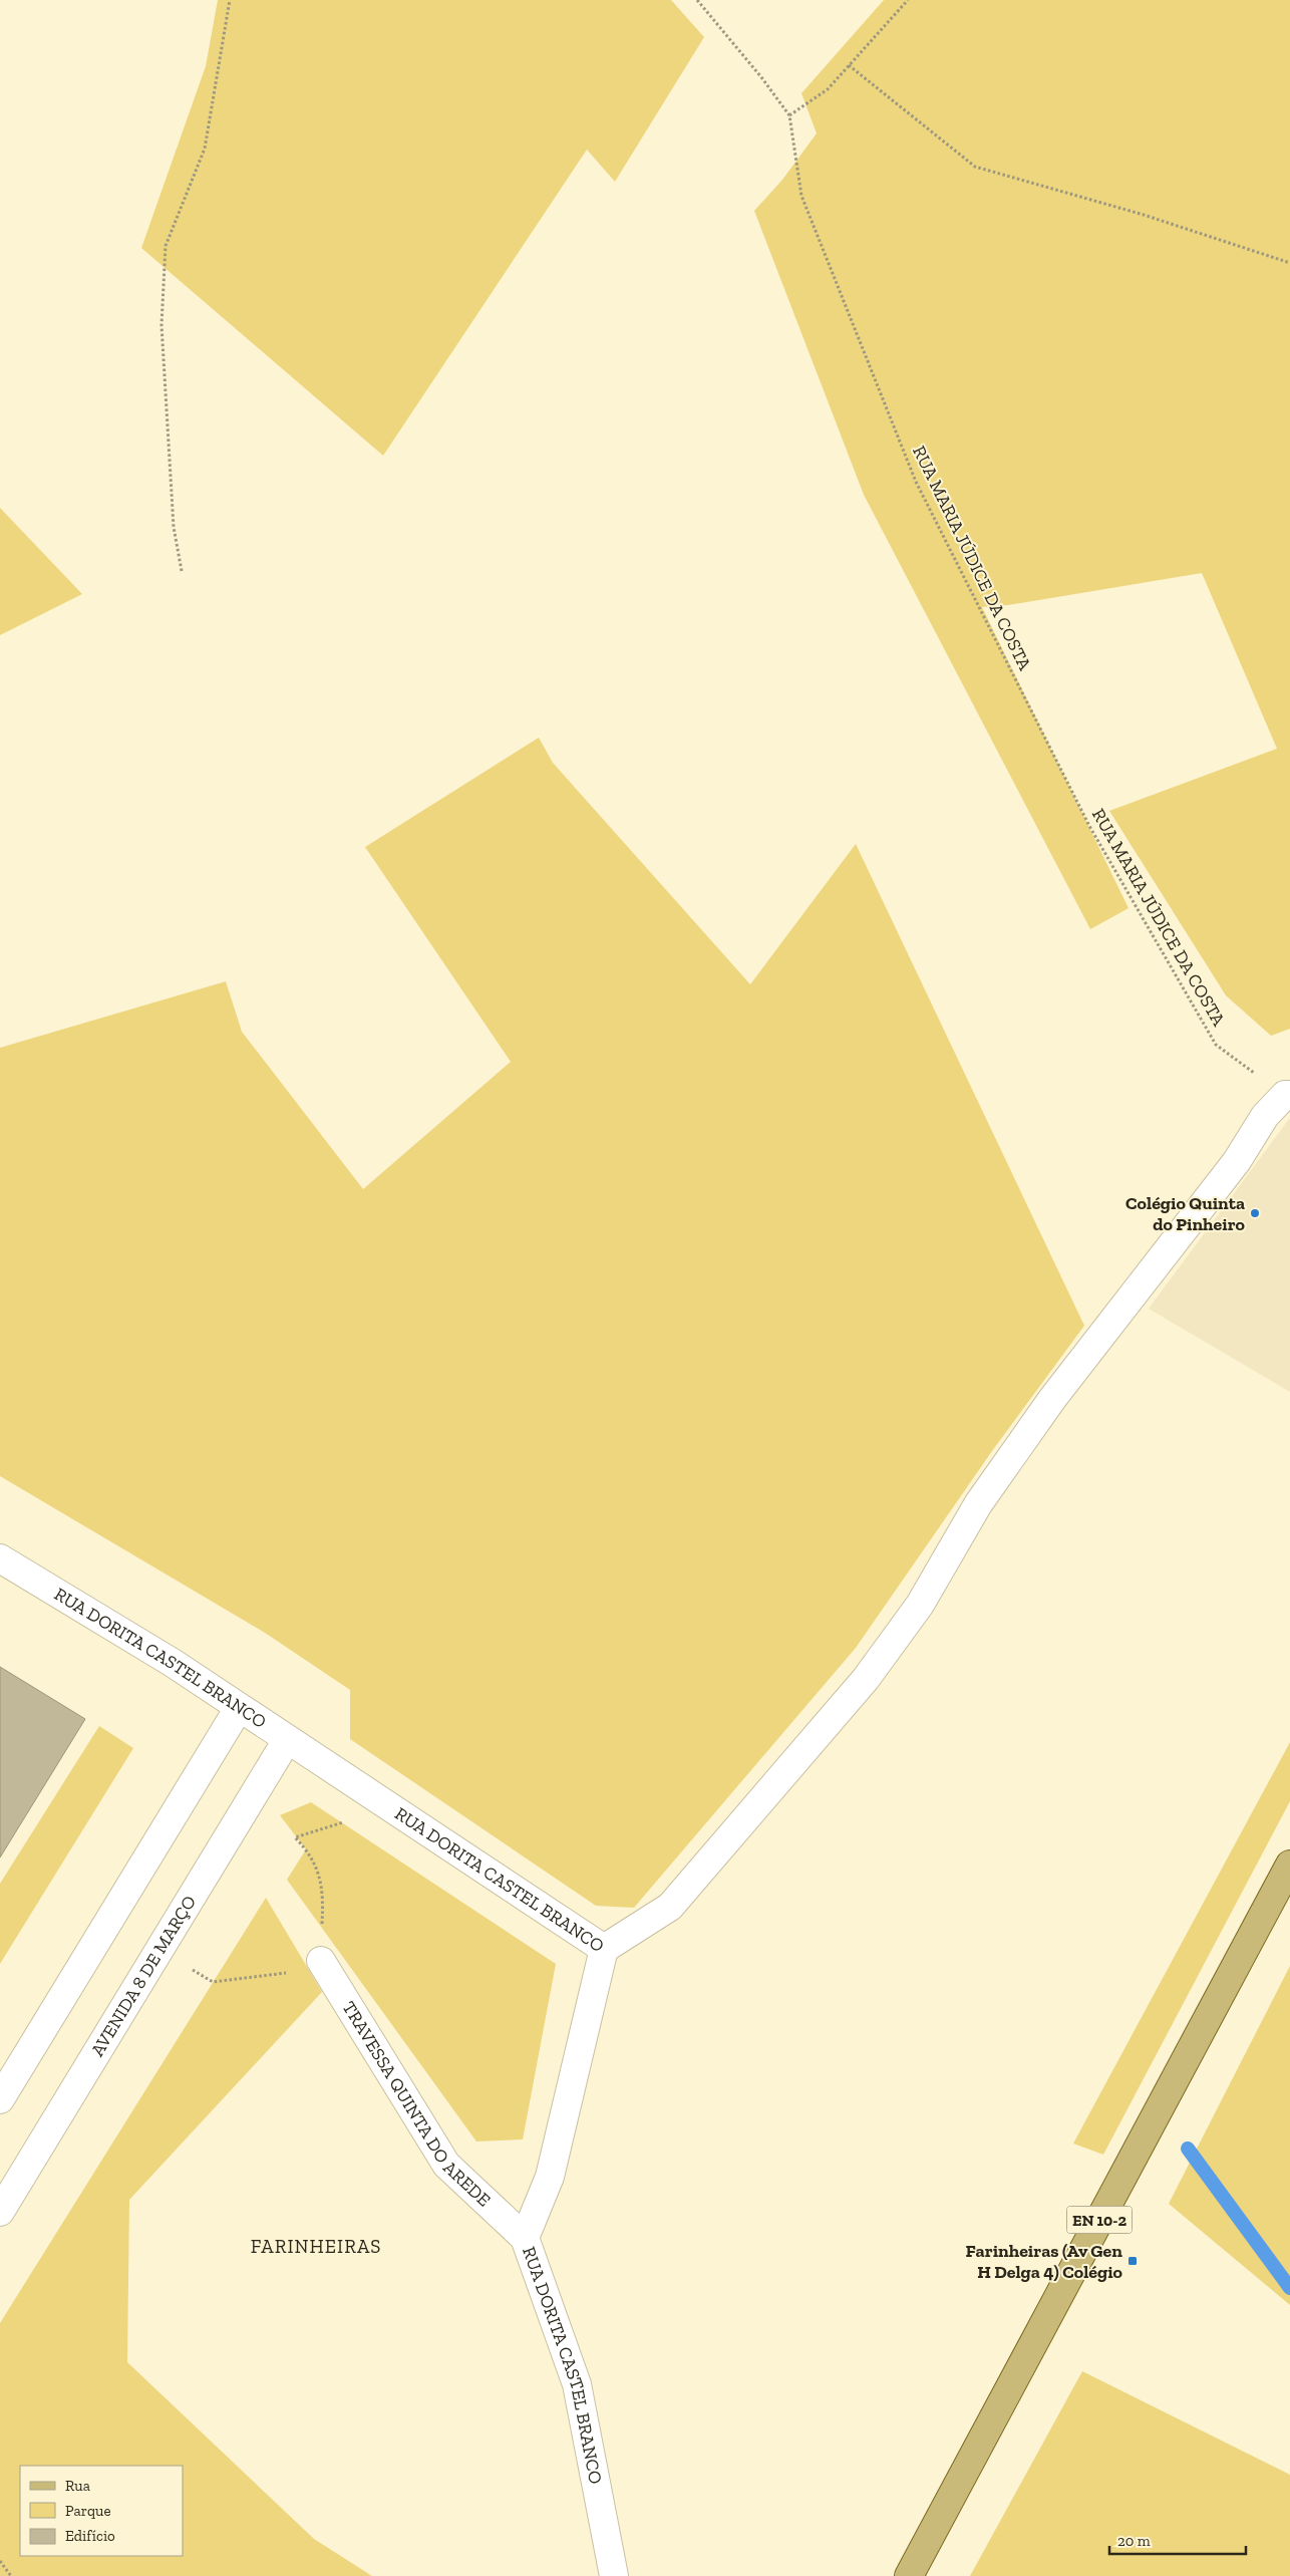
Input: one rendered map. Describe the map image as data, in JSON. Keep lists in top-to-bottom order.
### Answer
{
  "streets": {
    "main road": ["EN 10-2"],
    "street": ["RUA DORITA CASTEL BRANCO", "AVENIDA 8 DE MARÇO", "TRAVESSA QUINTA DO AREDE"],
    "path": ["RUA MARIA JÚDICE DA COSTA"]
  },
  "crossings": [
    ["RUA DORITA CASTEL BRANCO", "AVENIDA 8 DE MARÇO"],
    ["RUA DORITA CASTEL BRANCO", "TRAVESSA QUINTA DO AREDE"]
  ],
  "districts": ["FARINHEIRAS"],
  "places": {
    "other": ["Colégio Quinta do Pinheiro"],
    "transit": ["Farinheiras (Av Gen H Delga 4) Colégio"]
  },
  "legend": ["Rua", "Parque", "Edifício"],
  "scale_bar": "20 m"
}
